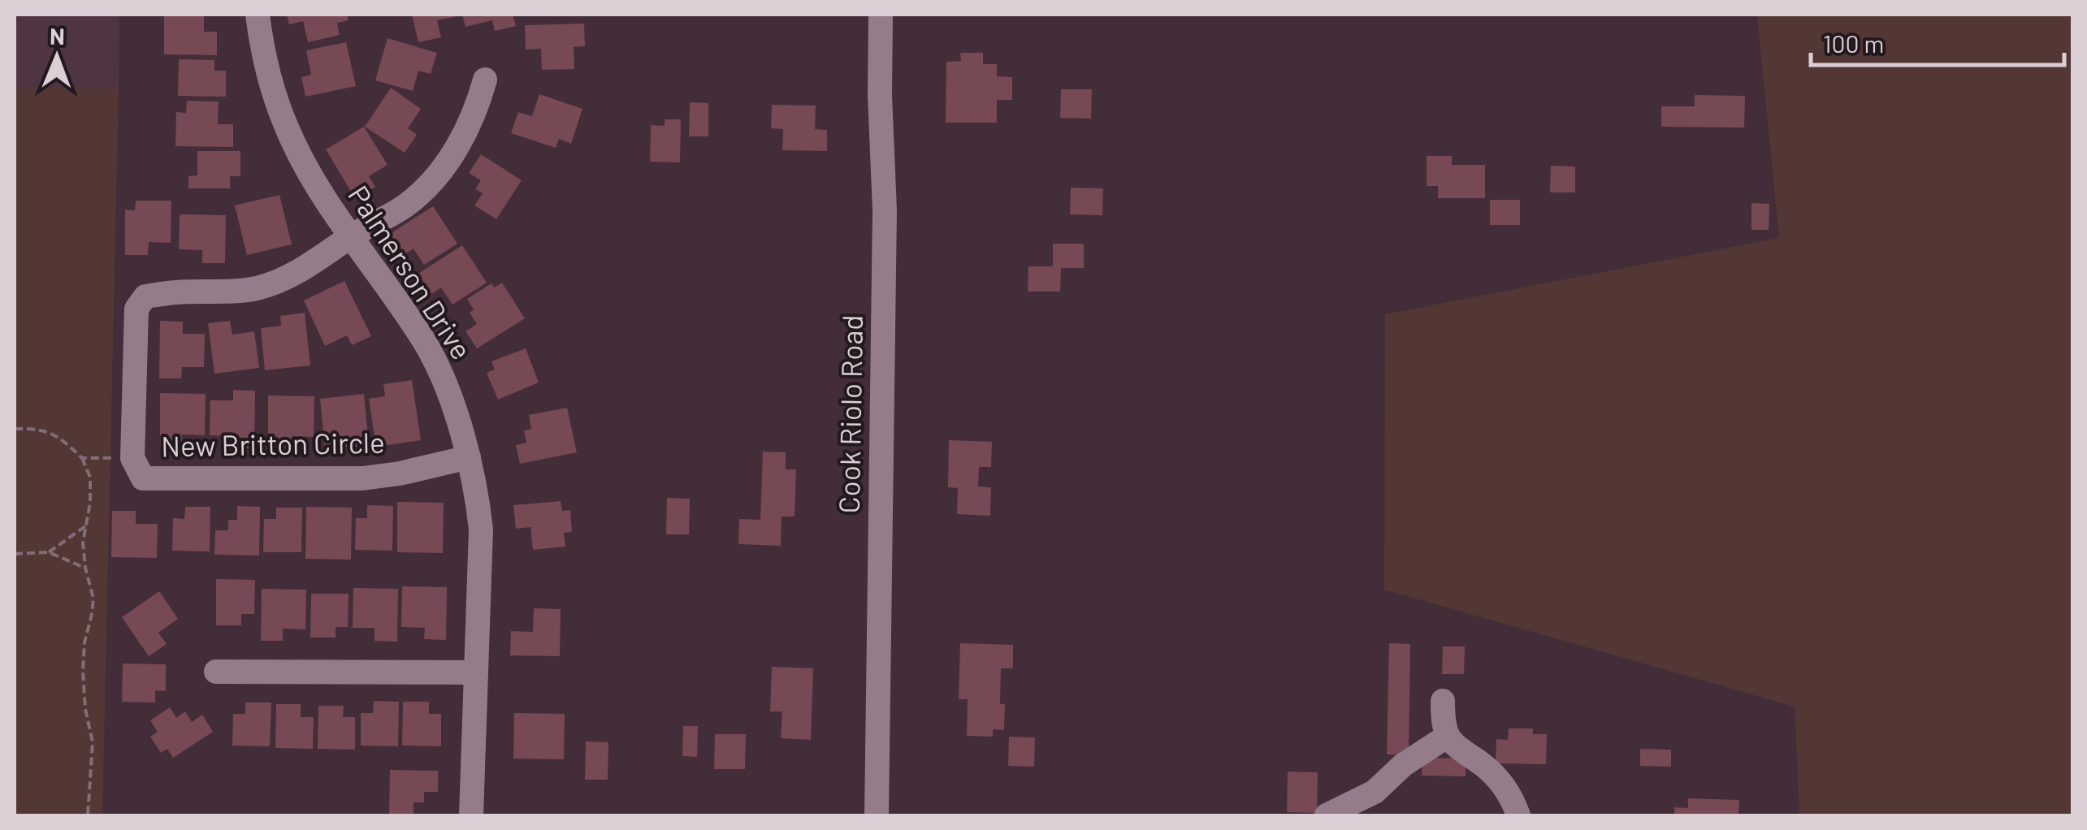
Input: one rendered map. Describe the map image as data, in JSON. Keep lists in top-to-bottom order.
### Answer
{
  "streets": {
    "street": ["Palmerson Drive", "Cook Riolo Road", "New Britton Circle"]
  },
  "crossings": [
    ["Palmerson Drive", "New Britton Circle"]
  ],
  "scale_bar": "100 m",
  "north": "top"
}
